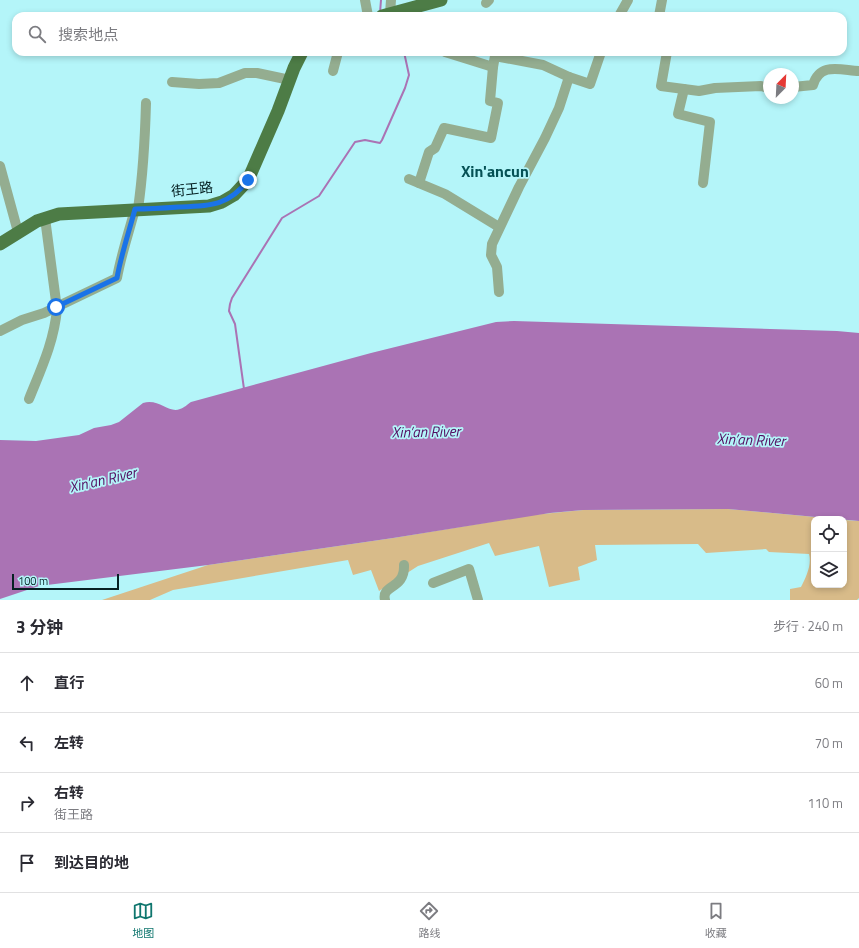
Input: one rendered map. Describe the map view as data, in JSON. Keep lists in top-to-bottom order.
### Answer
{
  "streets": {
    "main road": ["街王路"]
  },
  "districts": ["Xin'ancun"],
  "water": ["Xin’an River"],
  "scale_bar": "100 m",
  "north": "top right",
  "page": {
    "search": "搜索地点",
    "scale": "100 m",
    "heading": ["3 分钟", "步行 · 240 m"],
    "list": [
      ["直行", "60 m"],
      ["左转", "70 m"],
      ["右转", "街王路", "110 m"],
      "到达目的地"
    ],
    "nav": ["地图", "路线", "收藏"]
  }
}
